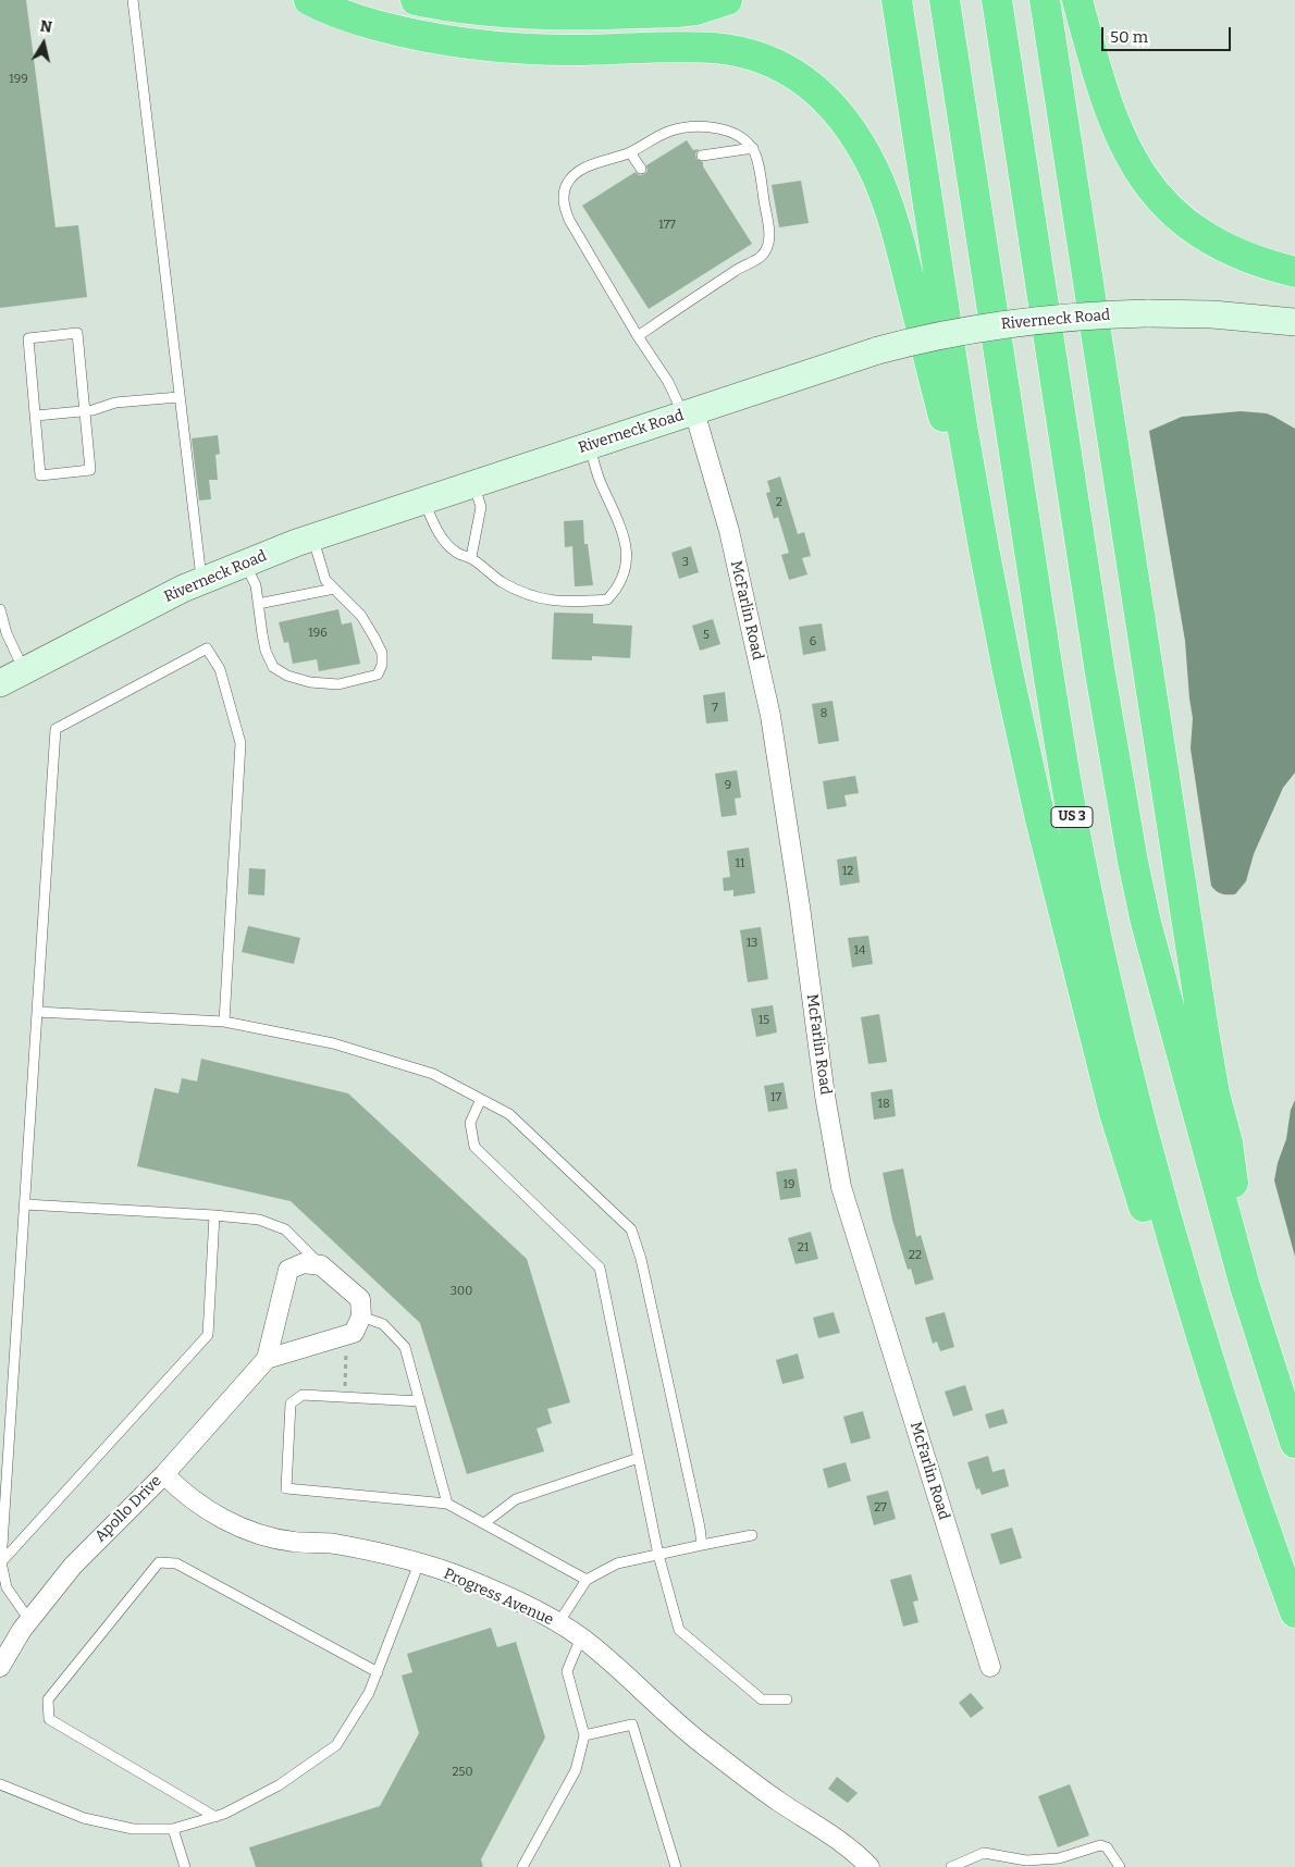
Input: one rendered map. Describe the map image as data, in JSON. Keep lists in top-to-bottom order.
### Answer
{
  "streets": {
    "highway": ["US 3"],
    "main road": ["Riverneck Road"],
    "street": ["McFarlin Road", "Apollo Drive", "Progress Avenue"]
  },
  "crossings": [
    ["Riverneck Road", "McFarlin Road"],
    ["Apollo Drive", "Progress Avenue"]
  ],
  "house_numbers": [
    "199",
    "177",
    "2",
    "3",
    "196",
    "5",
    "6",
    "7",
    "8",
    "9",
    "11",
    "12",
    "13",
    "14",
    "15",
    "17",
    "18",
    "19",
    "21",
    "22",
    "300",
    "27",
    "250"
  ],
  "scale_bar": "50 m",
  "north": "top"
}
